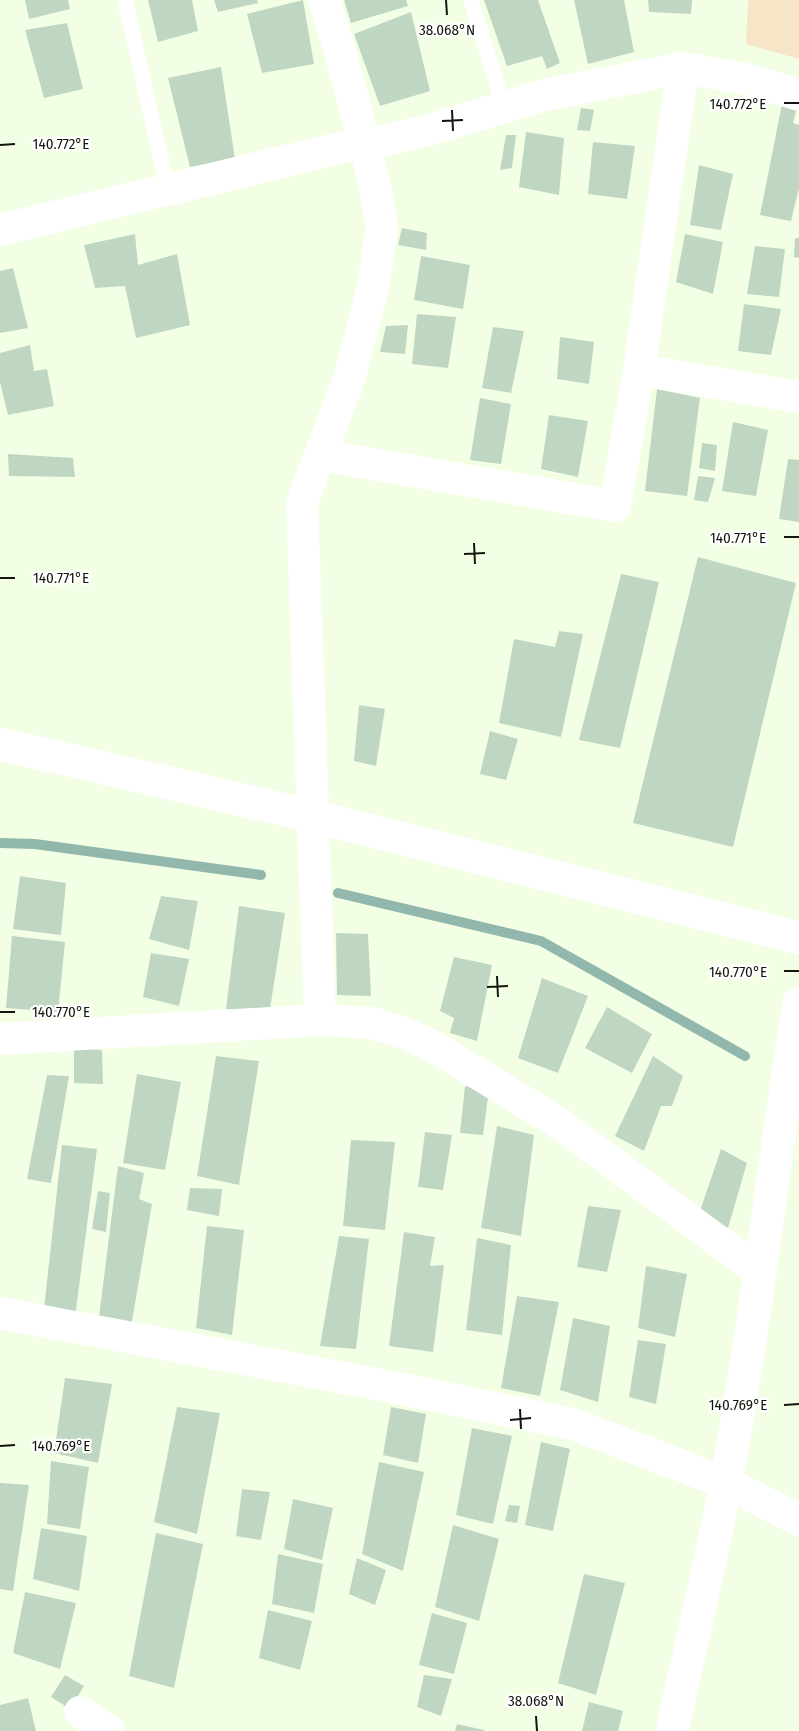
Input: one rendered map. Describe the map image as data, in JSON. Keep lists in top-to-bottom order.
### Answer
{
  "coordinates": [
    "38.068°N",
    "140.772°E",
    "140.771°E",
    "140.770°E",
    "140.769°E"
  ]
}
